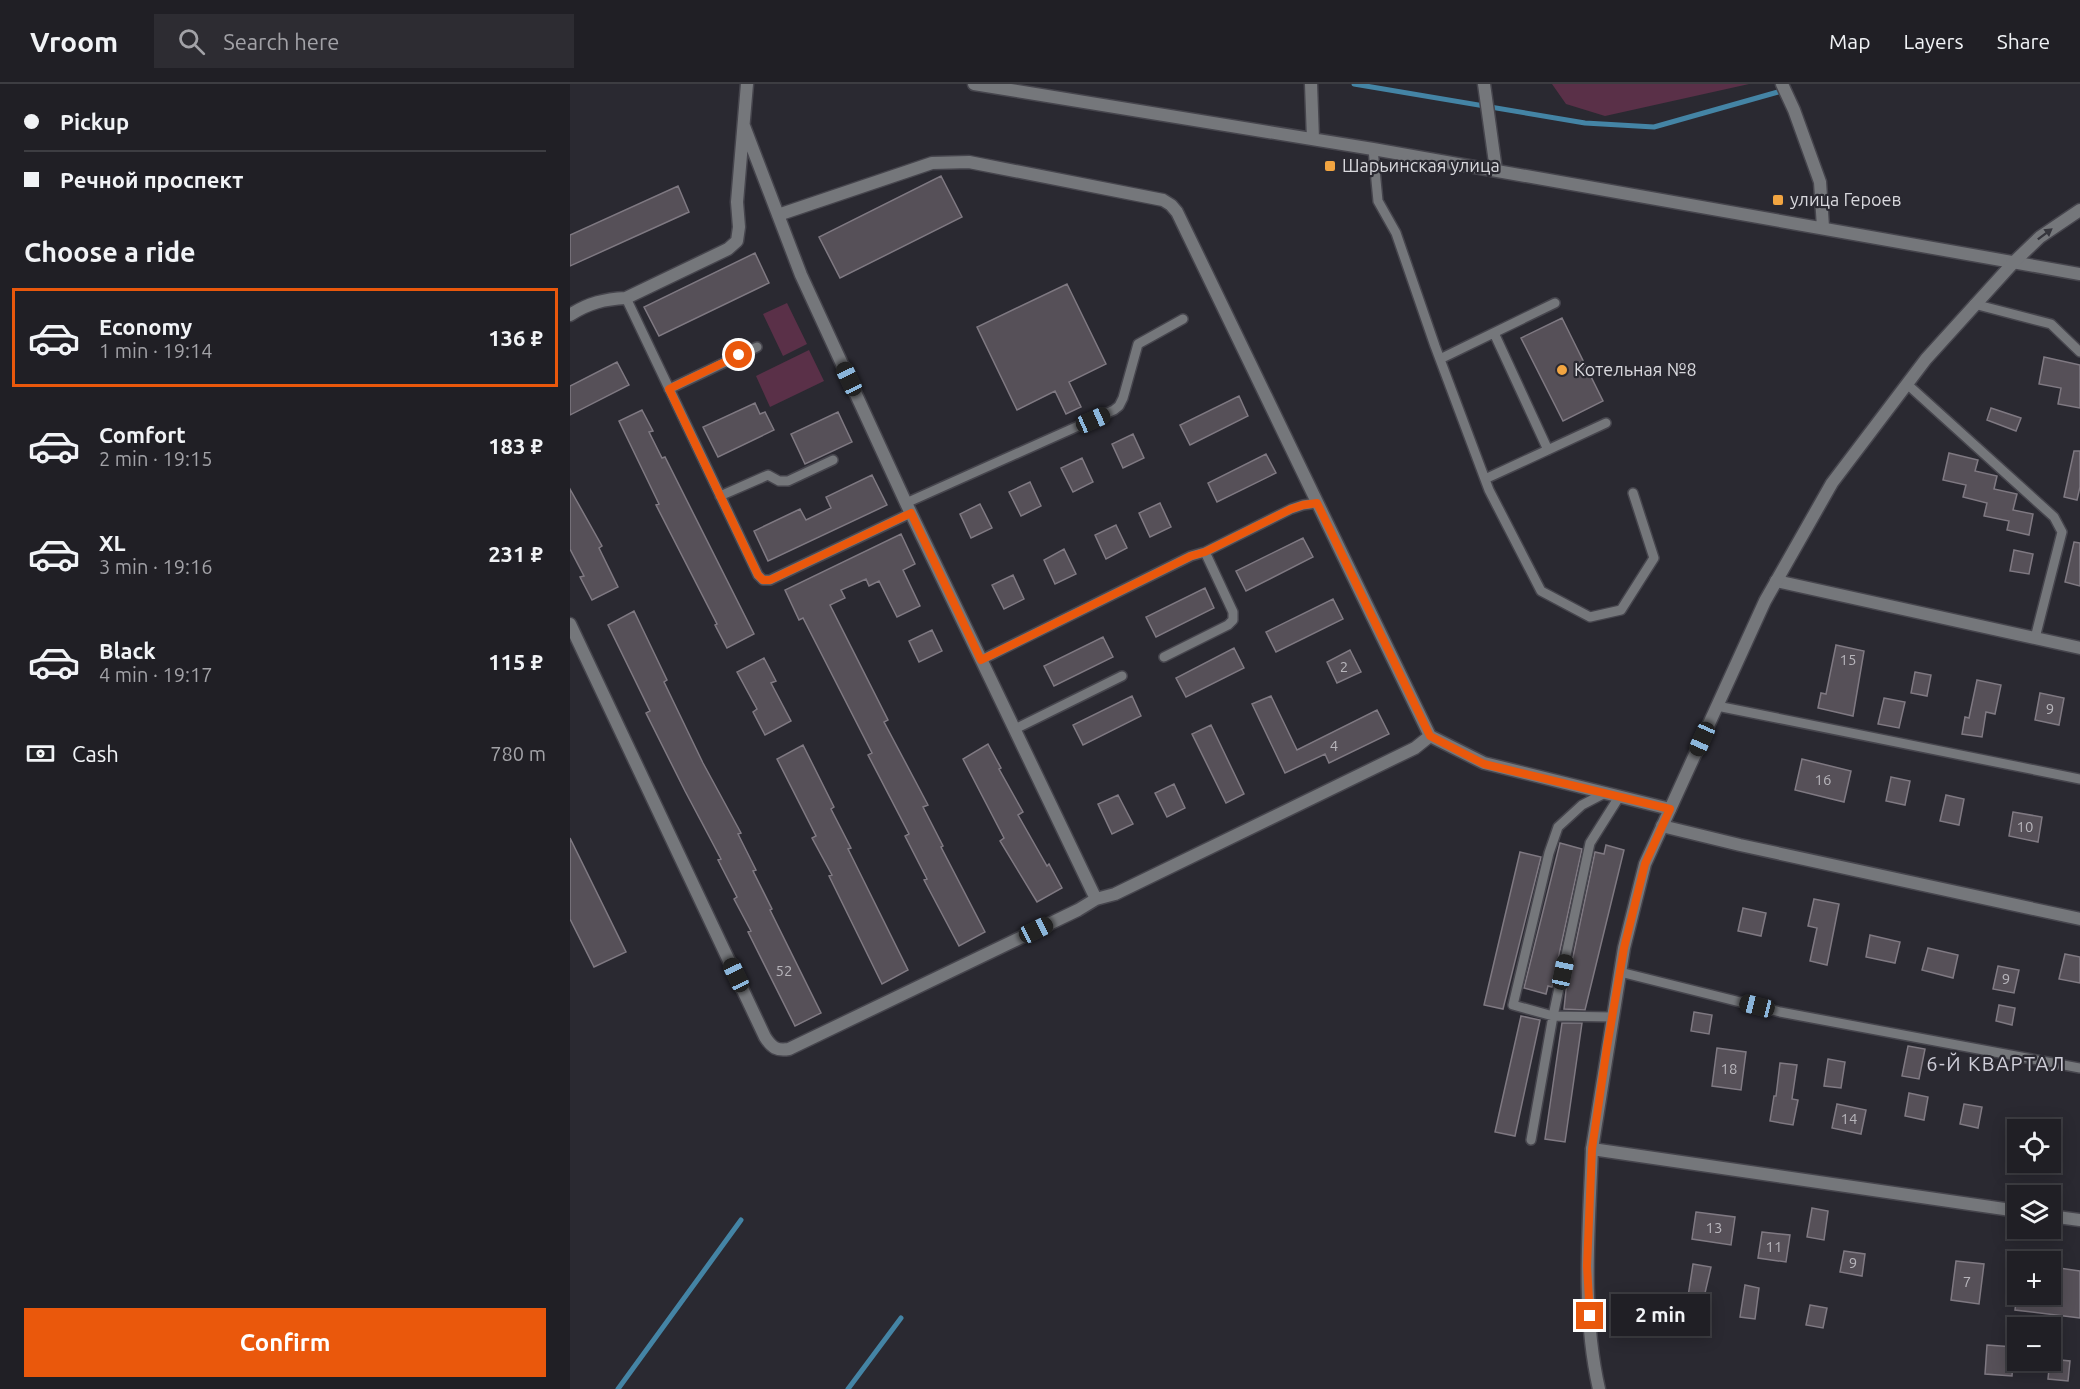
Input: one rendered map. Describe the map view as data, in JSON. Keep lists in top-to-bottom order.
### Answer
{
  "districts": ["6-Й КВАРТАЛ"],
  "places": {
    "transit": ["Шарьинская улица", "улица Героев"],
    "other": ["Котельная №8"]
  },
  "house_numbers": [
    "15",
    "2",
    "9",
    "4",
    "16",
    "10",
    "52",
    "9",
    "18",
    "14",
    "13",
    "11",
    "9",
    "7"
  ],
  "page": {
    "header": "Vroom",
    "search": "Search here",
    "nav": ["Map", "Layers", "Share"],
    "banner": ["Pickup", "Речной проспект"],
    "heading": "Choose a ride",
    "list": [
      {
        "name": "Economy",
        "note": "1 min · 19:14",
        "value": "136 ₽"
      },
      {
        "name": "Comfort",
        "note": "2 min · 19:15",
        "value": "183 ₽"
      },
      {
        "name": "XL",
        "note": "3 min · 19:16",
        "value": "231 ₽"
      },
      {
        "name": "Black",
        "note": "4 min · 19:17",
        "value": "115 ₽"
      }
    ],
    "pay": ["Cash", "780 m"],
    "map_buttons": ["+", "−"],
    "bubble": "2 min",
    "buttons": "Confirm"
  }
}
